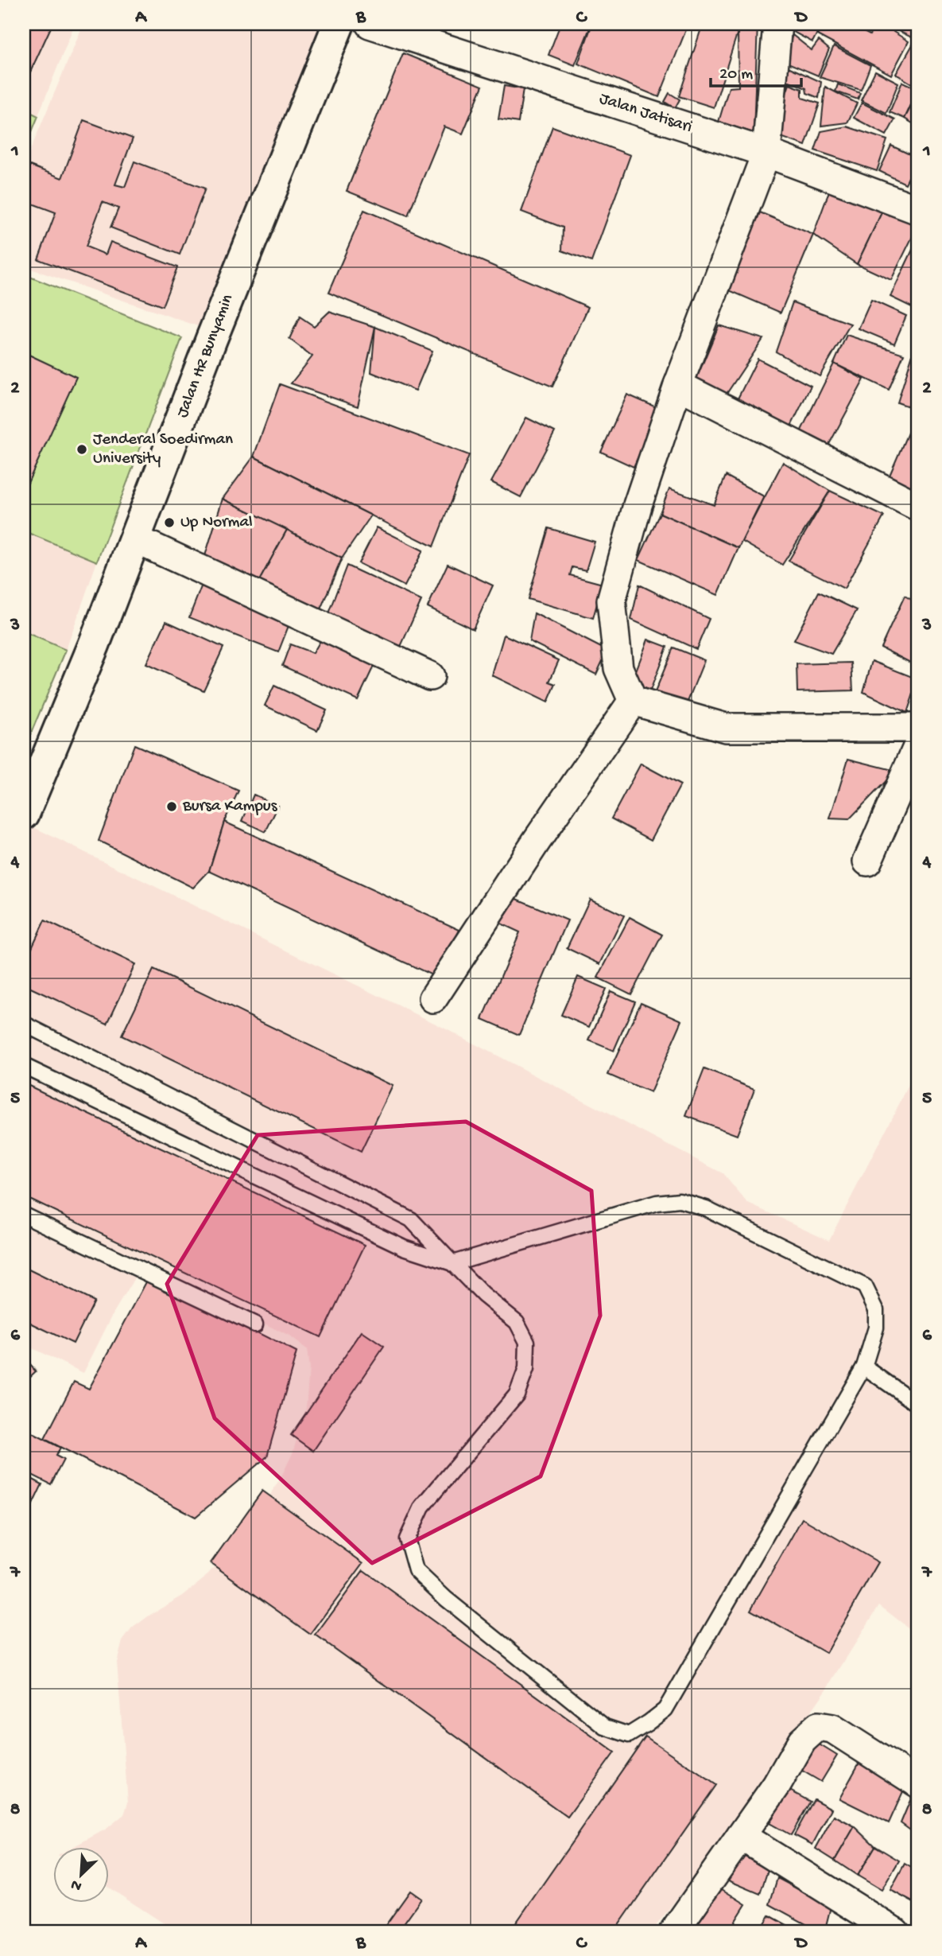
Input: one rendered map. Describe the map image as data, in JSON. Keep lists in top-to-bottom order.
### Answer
{
  "streets": {
    "main road": ["Jalan HR Bunyamin"],
    "street": ["Jalan Jatisari"]
  },
  "places": ["Jenderal Soedirman University", "Up Normal", "Bursa Kampus"],
  "scale_bar": "20 m",
  "north": "bottom left",
  "grid": {
    "columns": [
      "A",
      "B",
      "C",
      "D"
    ],
    "rows": [
      "1",
      "2",
      "3",
      "4",
      "5",
      "6",
      "7",
      "8"
    ]
  }
}
